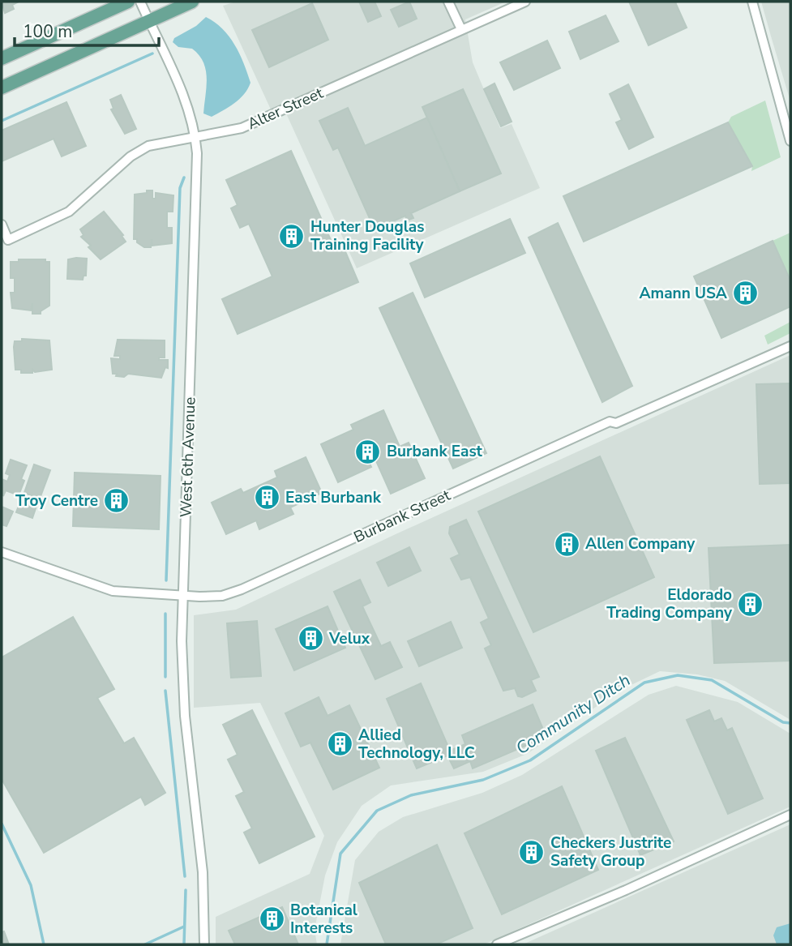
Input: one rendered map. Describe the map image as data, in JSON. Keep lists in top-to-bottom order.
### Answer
{
  "streets": {
    "street": ["Alter Street", "West 6th Avenue", "Burbank Street"]
  },
  "crossings": [
    ["Alter Street", "West 6th Avenue"],
    ["West 6th Avenue", "Burbank Street"]
  ],
  "water": ["Community Ditch"],
  "places": {
    "building": [
      "Hunter Douglas Training Facility",
      "Amann USA",
      "Burbank East",
      "East Burbank",
      "Troy Centre",
      "Allen Company",
      "Eldorado Trading Company",
      "Velux",
      "Allied Technology, LLC",
      "Checkers Justrite Safety Group",
      "Botanical Interests"
    ]
  },
  "scale_bar": "100 m"
}
